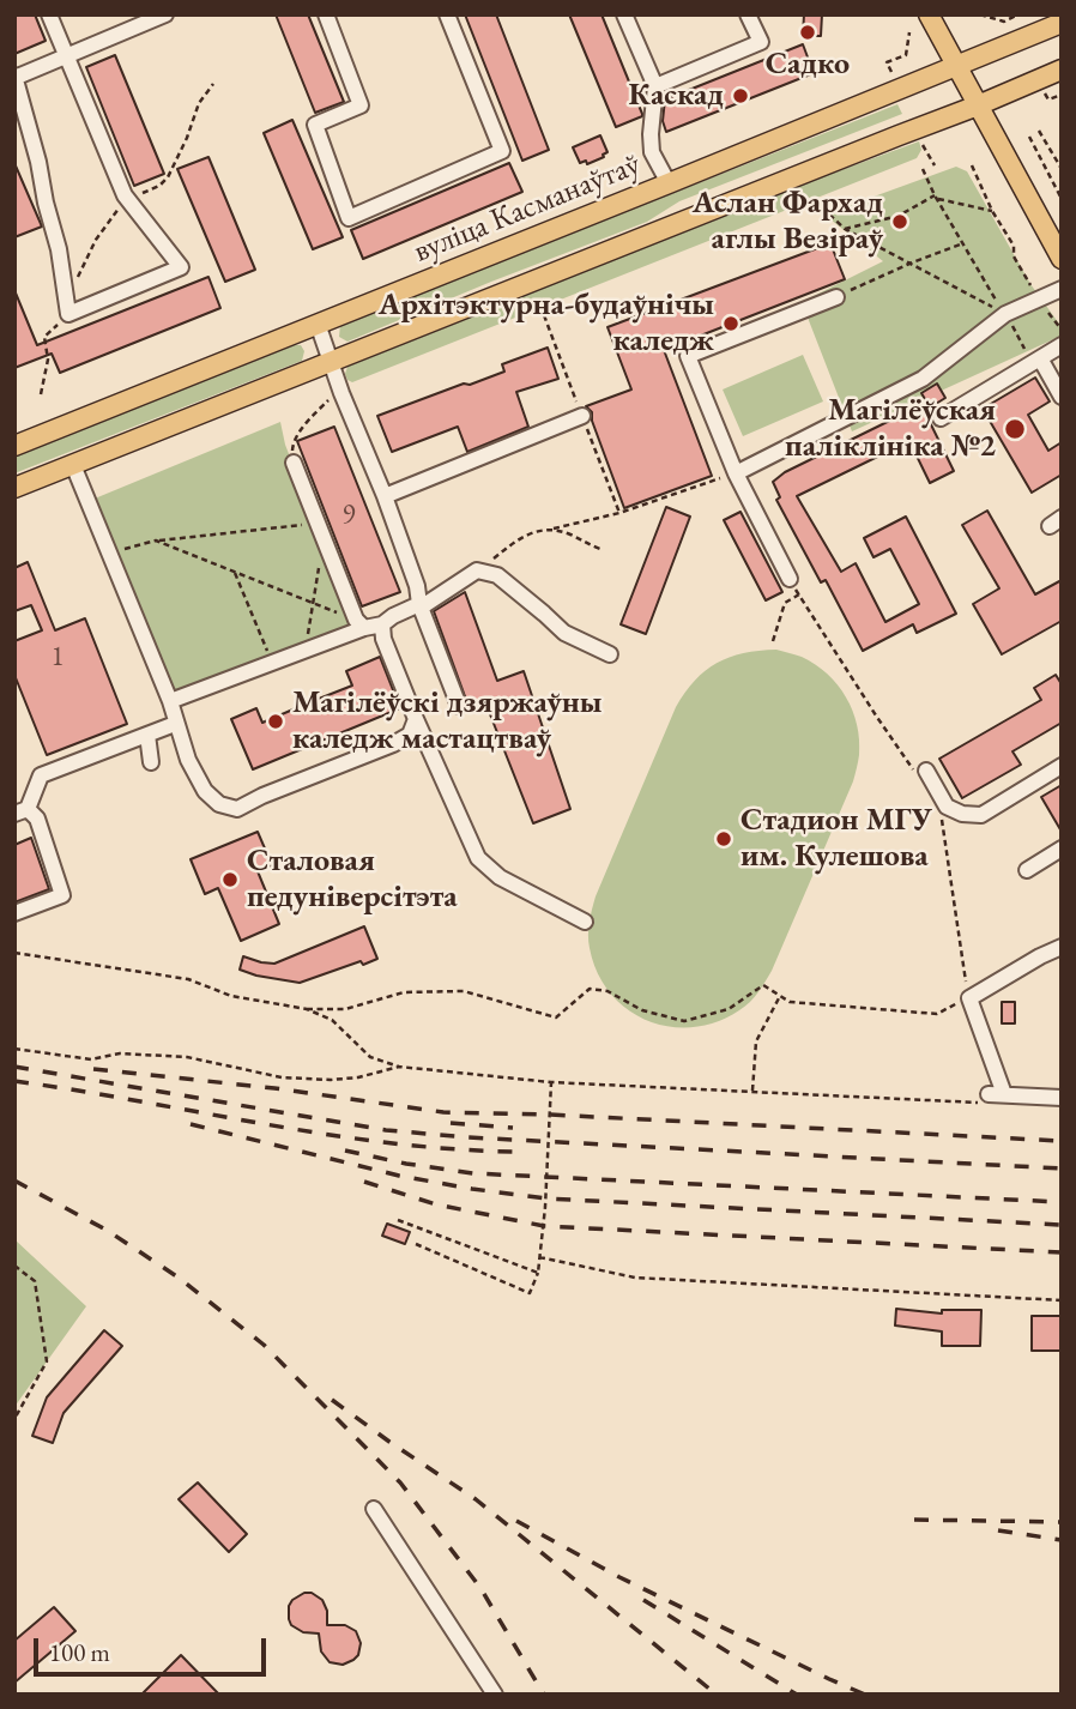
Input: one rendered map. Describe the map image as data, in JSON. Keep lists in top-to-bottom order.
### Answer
{
  "streets": {
    "main road": ["вуліца Касманаўтаў"]
  },
  "places": [
    "Садко",
    "Каскад",
    "Аслан Фархад аглы Везіраў",
    "Архітэктурна-будаўнічы каледж",
    "Магілёўская паліклініка №2",
    "Магілёўскі дзяржаўны каледж мастацтваў",
    "Стадион МГУ им. Кулешова",
    "Сталовая педуніверсітэта"
  ],
  "house_numbers": ["9", "1"],
  "scale_bar": "100 m"
}
